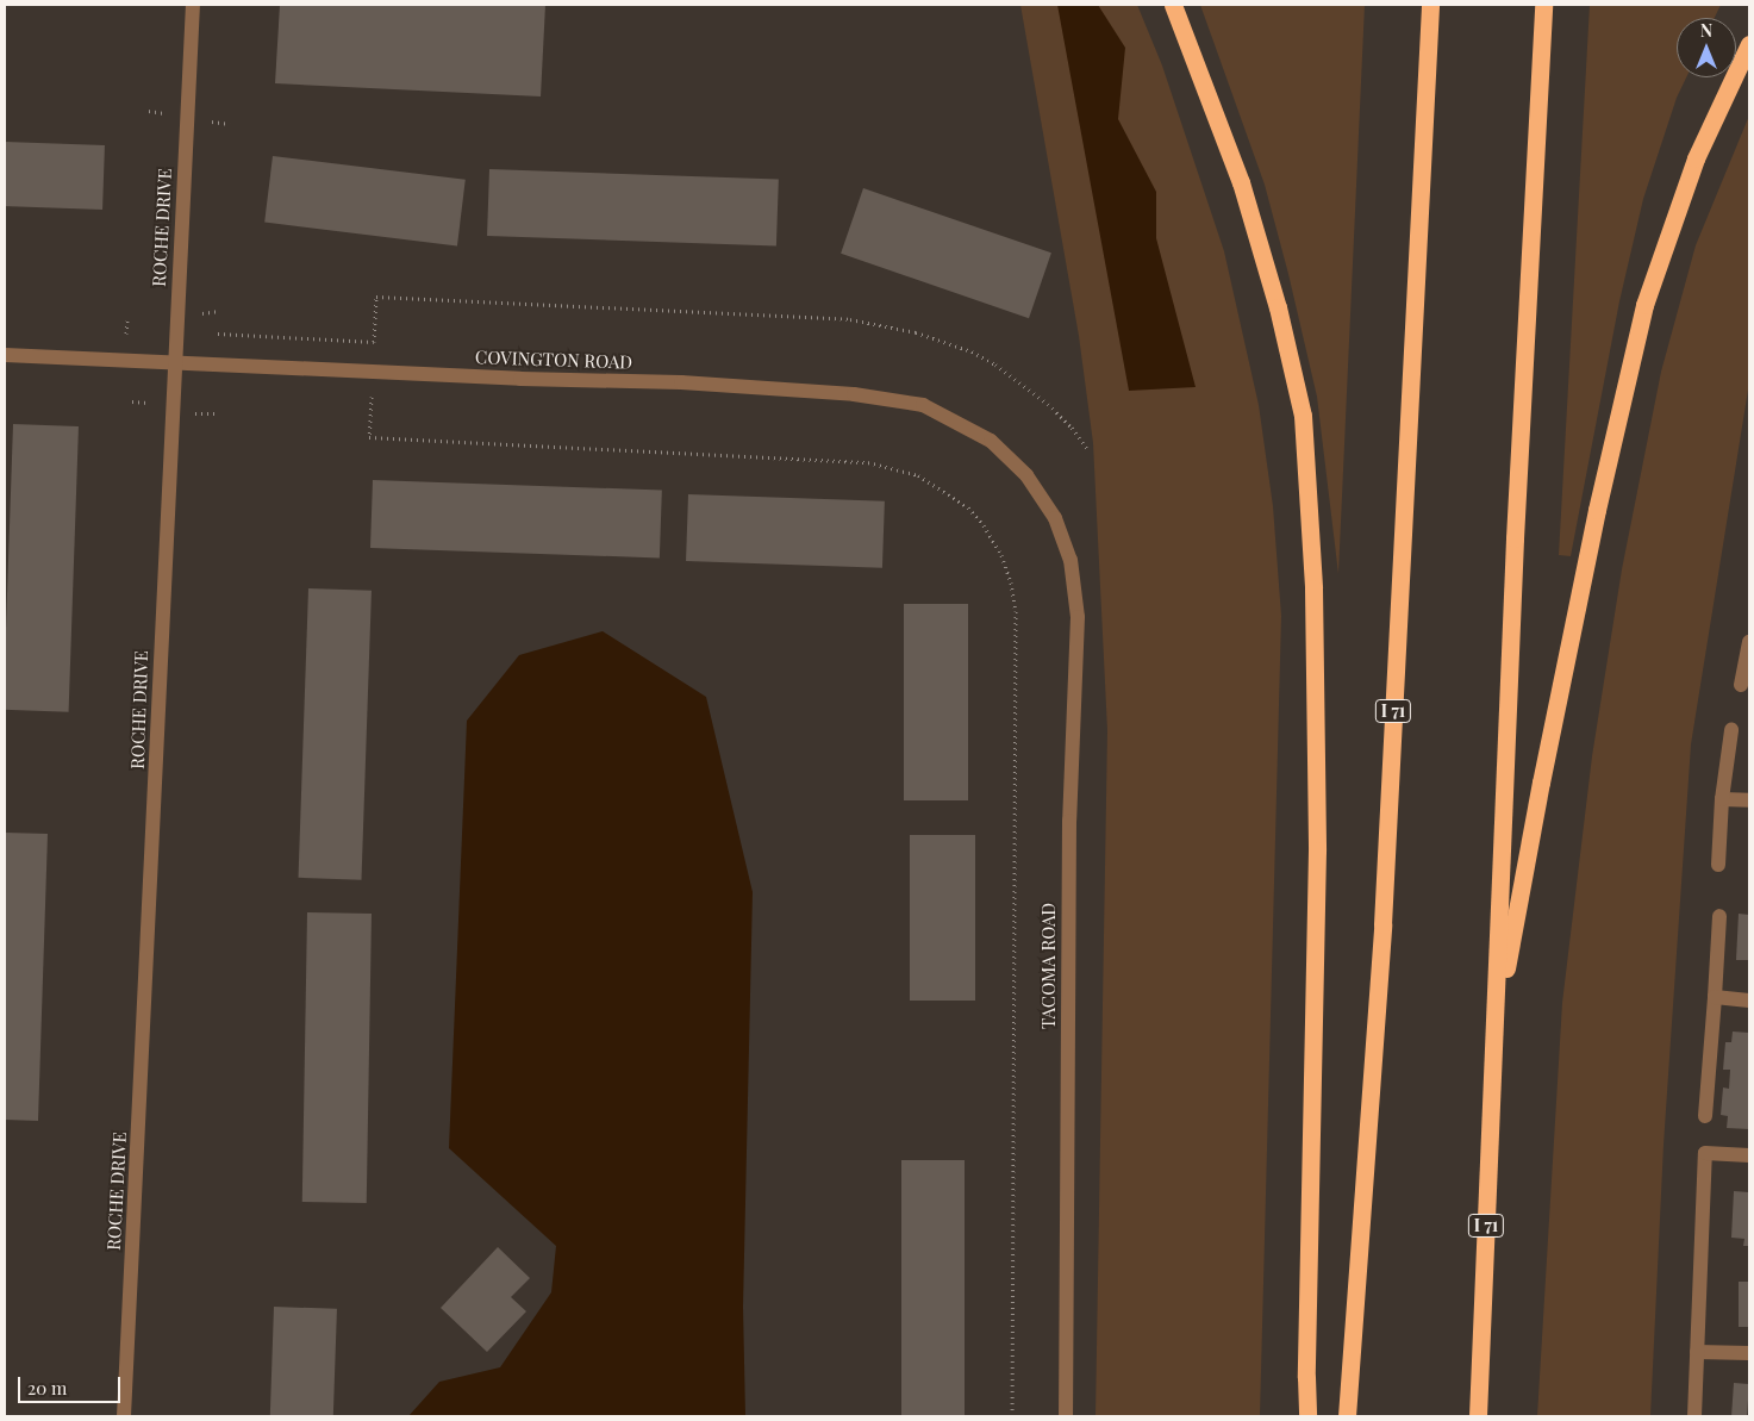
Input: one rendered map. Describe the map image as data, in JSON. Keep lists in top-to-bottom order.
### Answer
{
  "streets": {
    "highway": ["I 71"],
    "street": ["ROCHE DRIVE", "COVINGTON ROAD", "TACOMA ROAD"]
  },
  "crossings": [
    ["ROCHE DRIVE", "COVINGTON ROAD"],
    ["COVINGTON ROAD", "TACOMA ROAD"]
  ],
  "scale_bar": "20 m",
  "north": "top"
}
